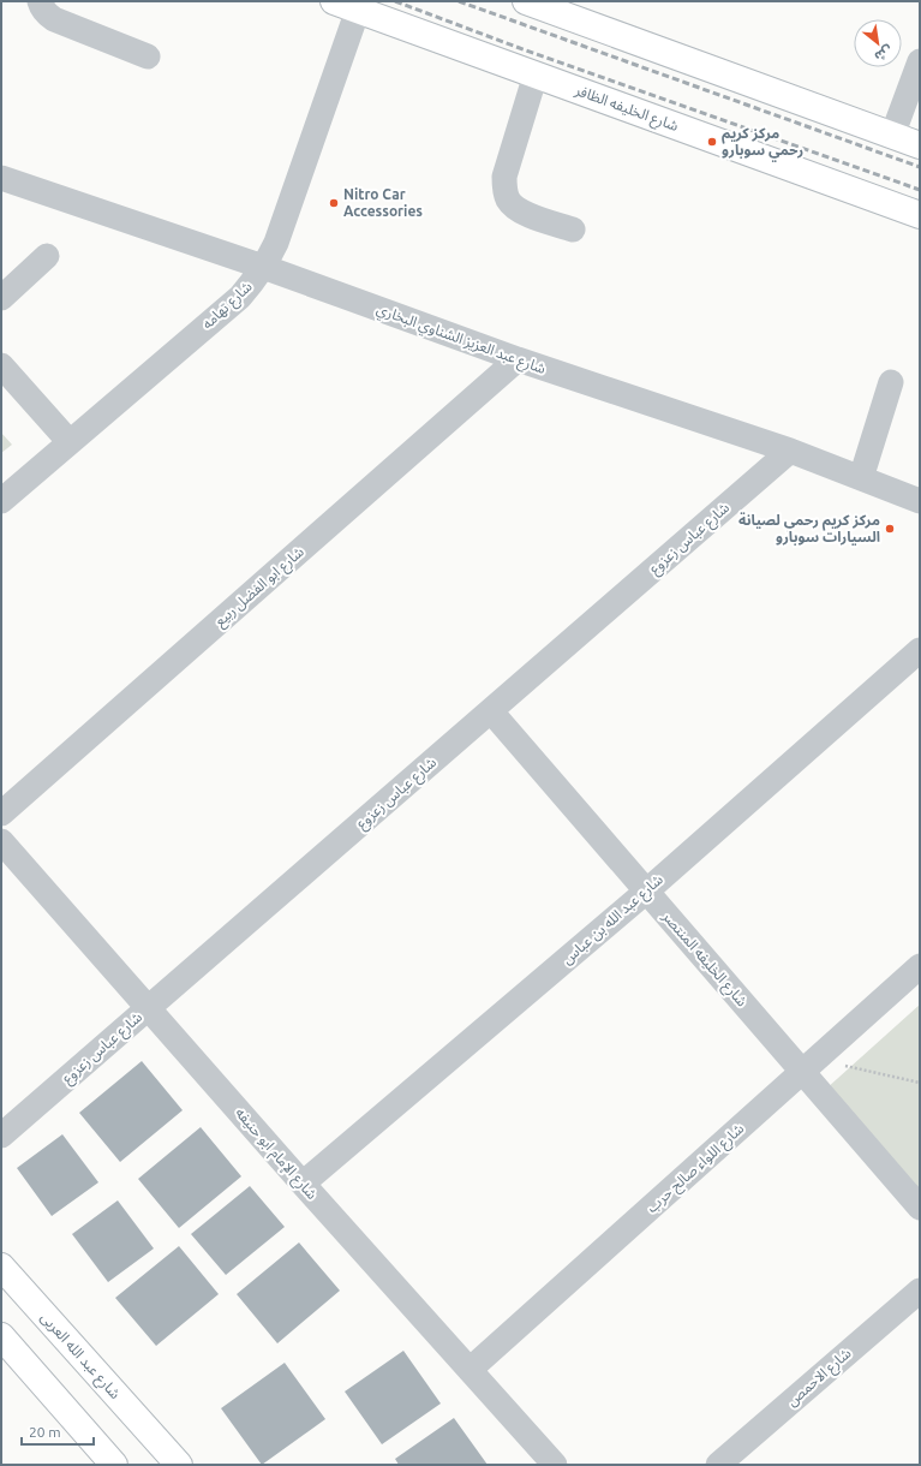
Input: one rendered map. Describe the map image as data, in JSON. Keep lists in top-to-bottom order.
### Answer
{
  "streets": {
    "street": [
      "شارع الخليفه الظافر",
      "شارع تهامه",
      "شارع عبد العزيز الشناوي البخاري",
      "شارع عباس زعزوع",
      "شارع ابو الفضل ربيع",
      "شارع عبد الله بن عباس",
      "شارع الخليفه المنتصر",
      "شارع الإمام ابو حنيفه",
      "شارع اللواء صالح حرب",
      "شارع عبد الله العربى",
      "شارع الاحمص"
    ]
  },
  "crossings": [
    ["شارع الخليفه الظافر", "شارع تهامه"],
    ["شارع تهامه", "شارع عبد العزيز الشناوي البخاري"],
    ["شارع عبد العزيز الشناوي البخاري", "شارع عباس زعزوع"],
    ["شارع عبد العزيز الشناوي البخاري", "شارع ابو الفضل ربيع"],
    ["شارع عباس زعزوع", "شارع الخليفه المنتصر"],
    ["شارع عباس زعزوع", "شارع الإمام ابو حنيفه"],
    ["شارع عبد الله بن عباس", "شارع الخليفه المنتصر"],
    ["شارع عبد الله بن عباس", "شارع الإمام ابو حنيفه"],
    ["شارع الخليفه المنتصر", "شارع اللواء صالح حرب"],
    ["شارع الإمام ابو حنيفه", "شارع اللواء صالح حرب"]
  ],
  "places": ["مركز كريم رحمي سوبارو", "Nitro Car Accessories", "مركز كريم رحمي لصيانة السيارات سوبارو"],
  "scale_bar": "20 m",
  "north": "bottom right"
}
